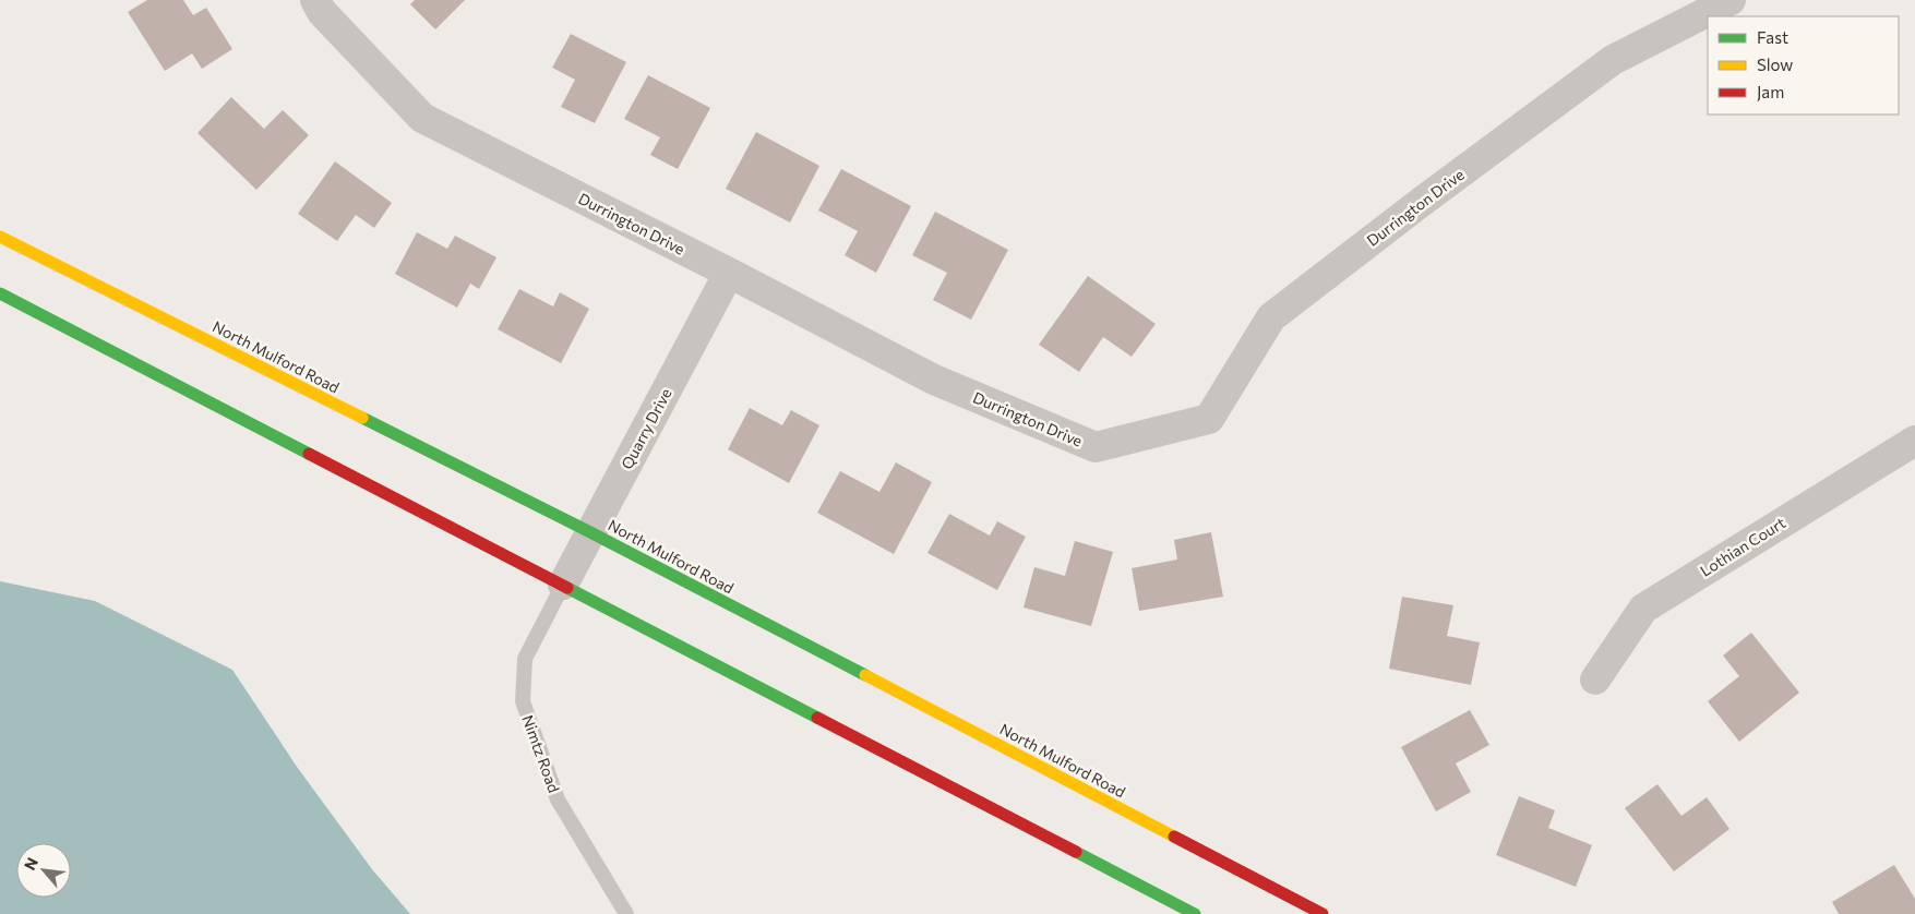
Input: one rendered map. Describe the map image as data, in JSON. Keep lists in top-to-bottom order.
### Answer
{
  "streets": {
    "street": [
      "Durrington Drive",
      "North Mulford Road",
      "Quarry Drive",
      "Lothian Court"
    ],
    "lane": ["Nimtz Road"]
  },
  "crossings": [
    ["Durrington Drive", "Quarry Drive"],
    ["North Mulford Road", "Quarry Drive"],
    ["Quarry Drive", "Nimtz Road"]
  ],
  "legend": ["Fast", "Slow", "Jam"],
  "north": "top left"
}
